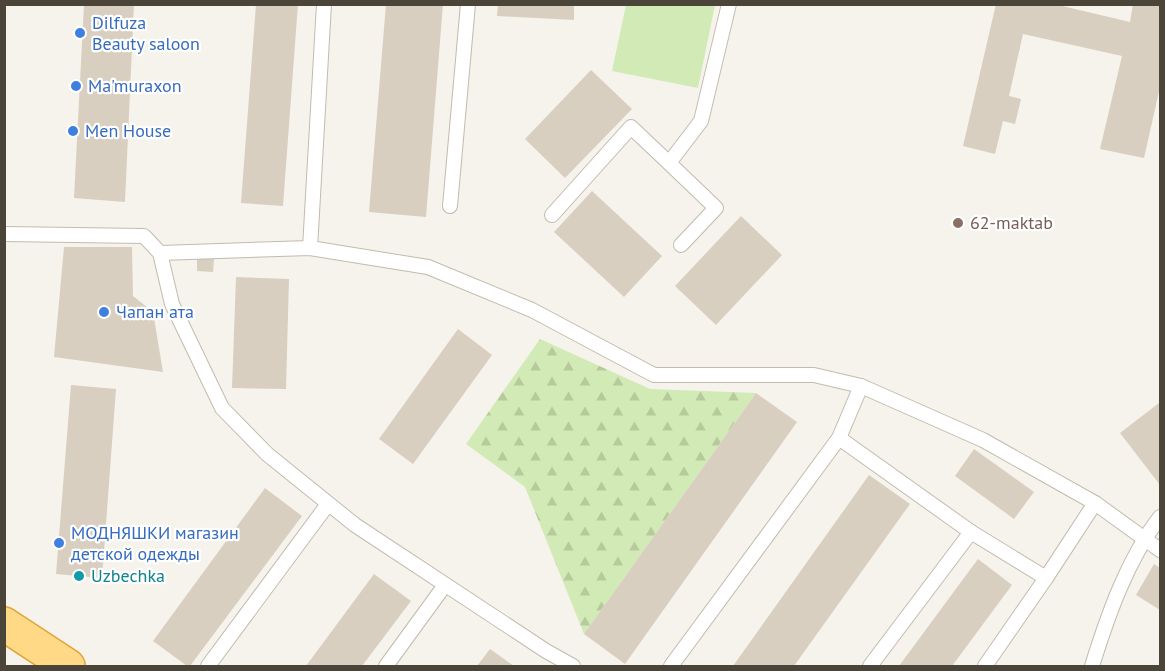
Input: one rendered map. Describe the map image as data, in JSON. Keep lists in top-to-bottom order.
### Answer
{
  "places": [
    "Dilfuza Beauty saloon",
    "Ma'muraxon",
    "Men House",
    "62-maktab",
    "Чапан ата",
    "МОДНЯШКИ магазин детской одежды",
    "Uzbechka"
  ]
}
